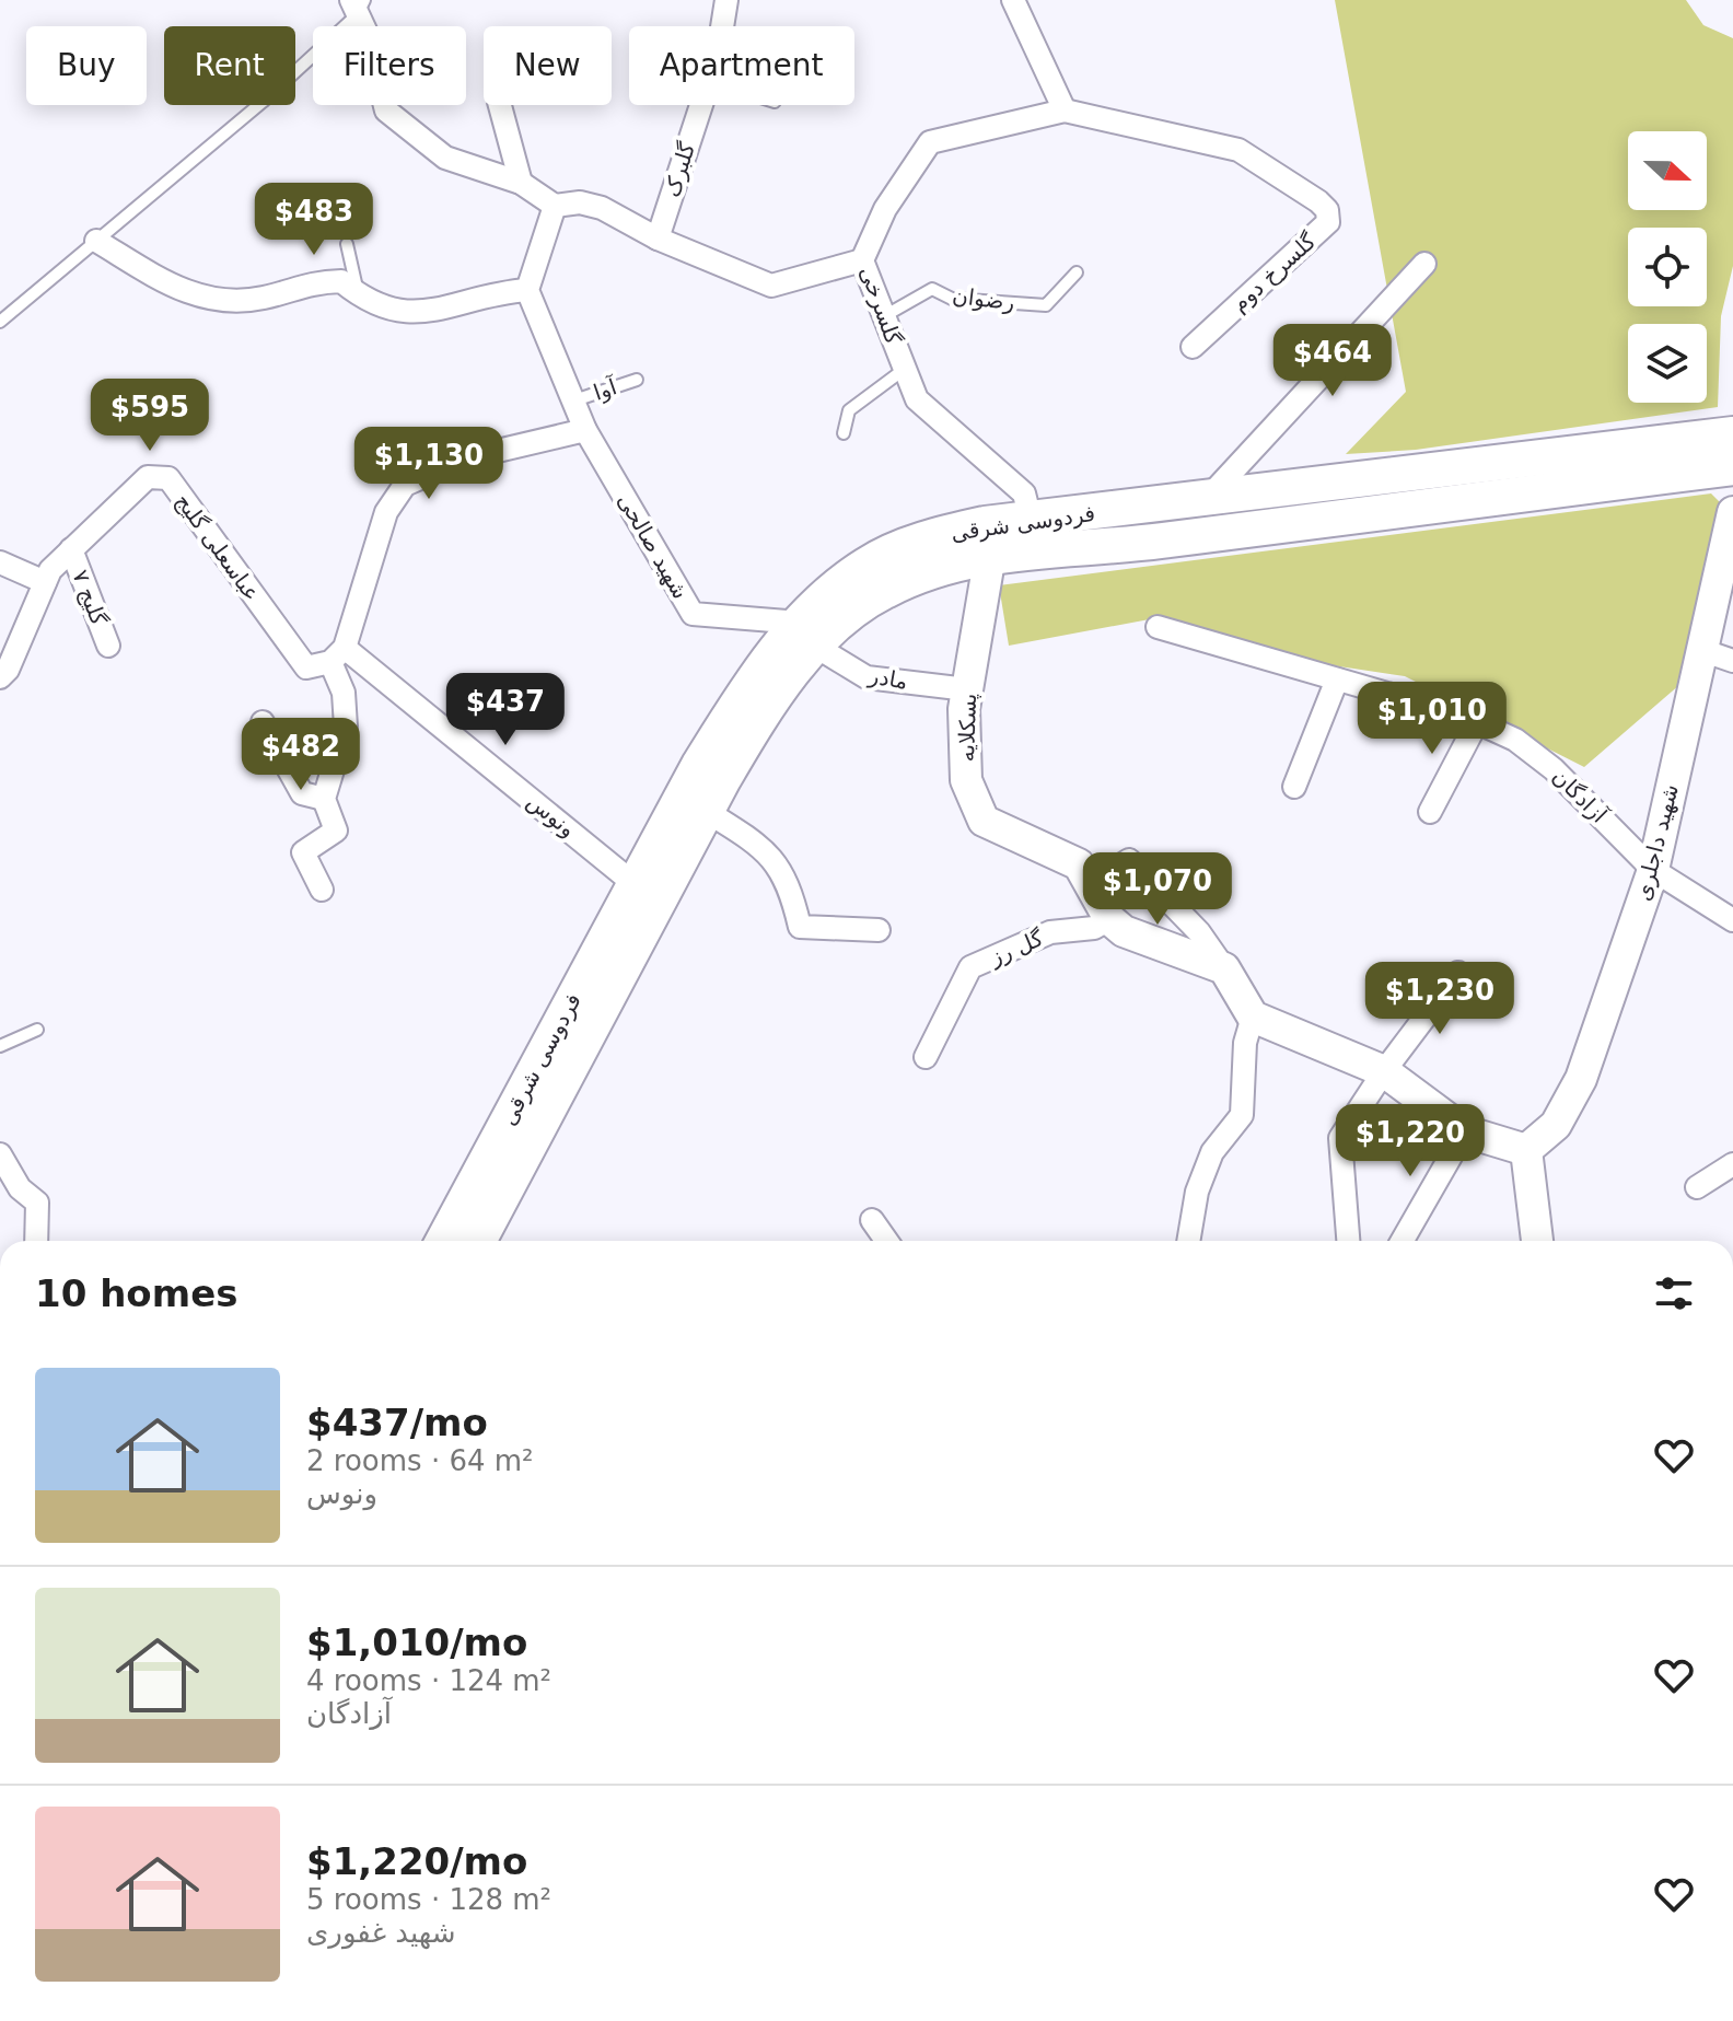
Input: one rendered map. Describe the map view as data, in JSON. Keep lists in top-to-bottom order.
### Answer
{
  "streets": {
    "main road": ["فردوسی شرقی"],
    "street": [
      "گلبرک",
      "گلسرخ دوم",
      "گلسرخی",
      "شهید صالحی",
      "عباسعلی گلیج",
      "گلیج ۷",
      "مادر",
      "پسکلایه",
      "آزادگان",
      "ونوس",
      "شهید داجلری",
      "گل رز"
    ],
    "lane": ["رضوان", "آوا"]
  },
  "crossings": [
    ["گلسرخ دوم", "گلسرخی"],
    ["رضوان", "گلسرخی"],
    ["گلسرخی", "فردوسی شرقی"],
    ["آوا", "شهید صالحی"],
    ["فردوسی شرقی", "شهید صالحی"],
    ["فردوسی شرقی", "مادر"],
    ["فردوسی شرقی", "پسکلایه"],
    ["فردوسی شرقی", "ونوس"],
    ["شهید صالحی", "مادر"],
    ["عباسعلی گلیج", "گلیج ۷"],
    ["عباسعلی گلیج", "ونوس"],
    ["مادر", "پسکلایه"],
    ["پسکلایه", "گل رز"],
    ["آزادگان", "شهید داجلری"]
  ],
  "north": "right",
  "page": {
    "chip": [
      "Buy",
      "Rent",
      "Filters",
      "New",
      "Apartment"
    ],
    "price": [
      "$483",
      "$464",
      "$595",
      "$1,130",
      "$437",
      "$1,010",
      "$482",
      "$1,070",
      "$1,230",
      "$1,220"
    ],
    "heading": "10 homes",
    "list": [
      {
        "name": "$437/mo",
        "note": "2 rooms · 64 m² · ونوس"
      },
      {
        "name": "$1,010/mo",
        "note": "4 rooms · 124 m² · آزادگان"
      },
      {
        "name": "$1,220/mo",
        "note": "5 rooms · 128 m² · شهید غفوری"
      }
    ]
  }
}
